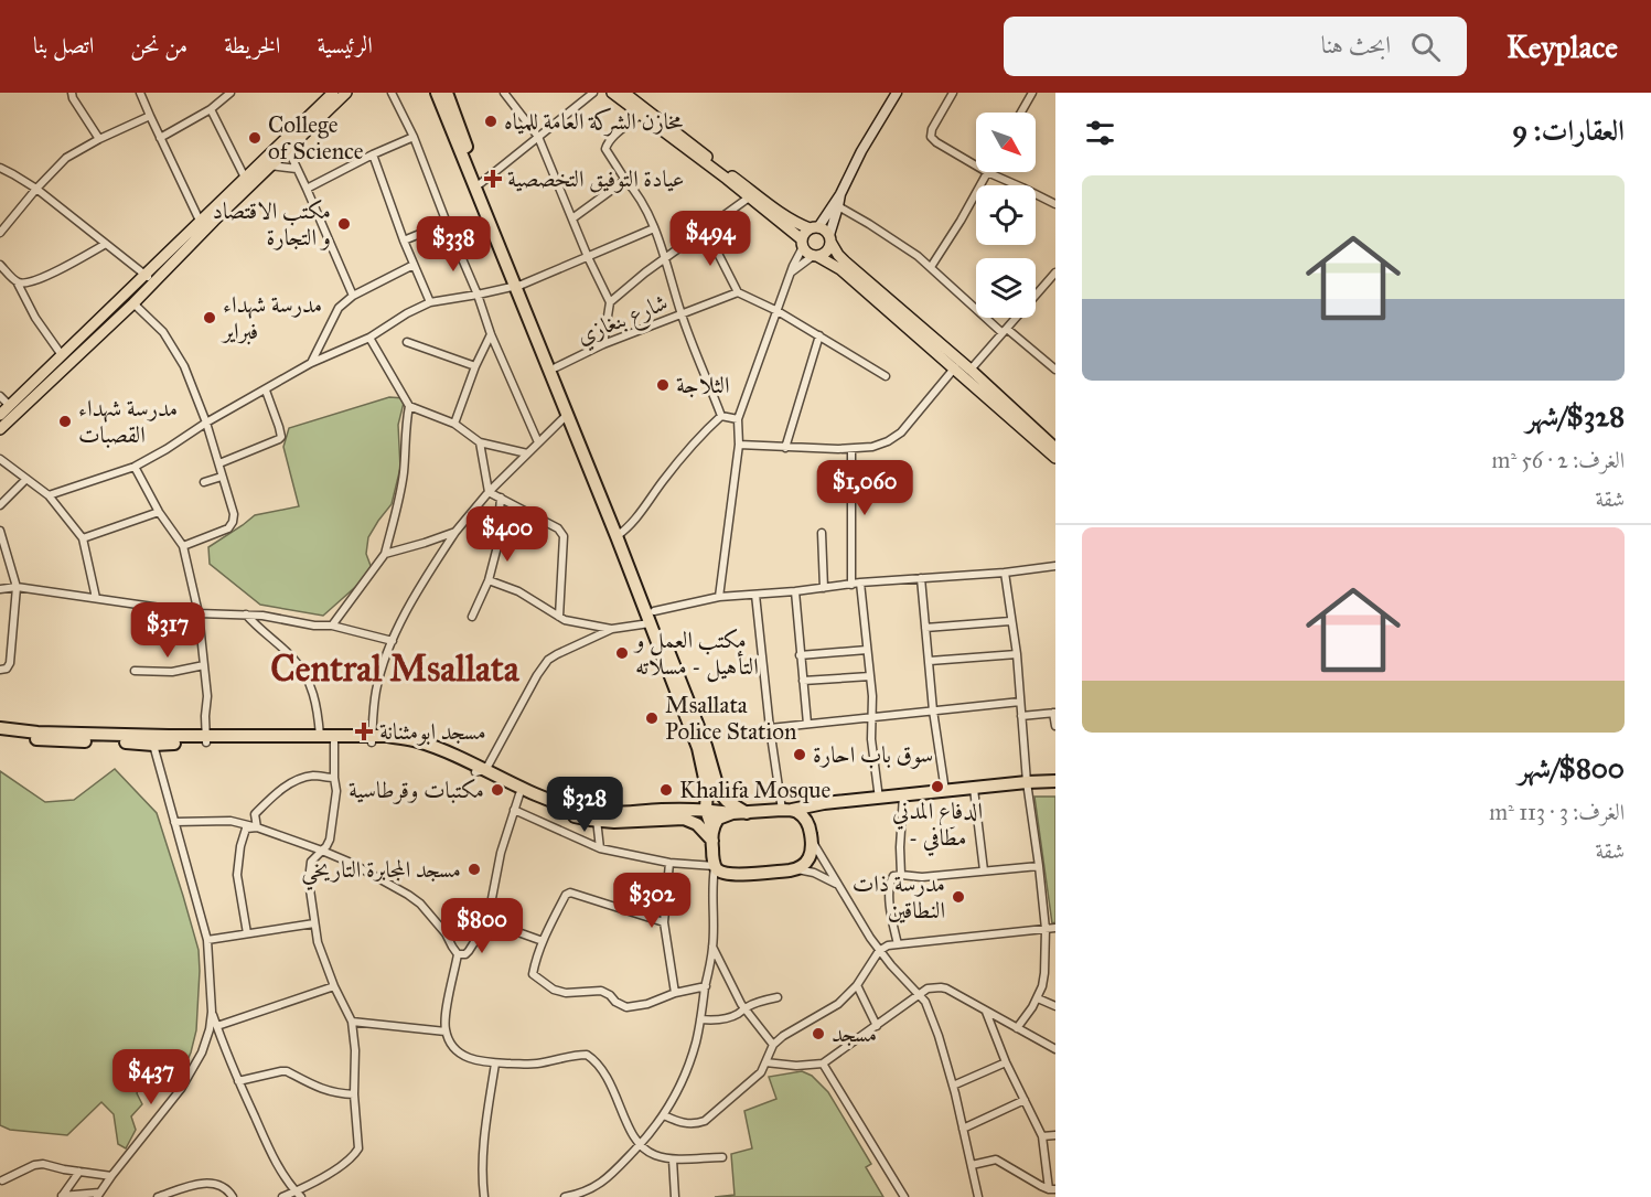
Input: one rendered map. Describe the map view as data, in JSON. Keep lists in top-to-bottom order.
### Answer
{
  "streets": {
    "street": ["شارع بنغازي"]
  },
  "districts": ["Central Msallata"],
  "places": {
    "other": [
      "مخازن الشركة العامة للمياه",
      "College of Science",
      "مكتب الاقتصاد و التجارة",
      "مدرسة شهداء فبراير",
      "الثلاجة",
      "مدرسة شهداء القصبات",
      "مكتب العمل و التأهيل - مسلاته",
      "Msallata Police Station",
      "سوق باب احارة",
      "الدفاع المدني - مطافي",
      "مكتبات وقرطاسية",
      "Khalifa Mosque",
      "مسجد المجابرة التاريخي",
      "مدرسة ذات النطاقين",
      "مسجد"
    ],
    "health": ["عيادة التوفيق التخصصية", "مسجد ابومثنانة"]
  },
  "north": "bottom right",
  "page": {
    "header": "Keyplace",
    "search": "ابحث هنا",
    "nav": [
      "الرئيسية",
      "الخريطة",
      "من نحن",
      "اتصل بنا"
    ],
    "heading": "العقارات: 9",
    "list": [
      {
        "name": "$328/شهر",
        "note": "الغرف: 2 · 56 m² · شقة"
      },
      {
        "name": "$800/شهر",
        "note": "الغرف: 3 · 113 m² · شقة"
      }
    ],
    "price": [
      "$494",
      "$338",
      "$1,060",
      "$400",
      "$317",
      "$328",
      "$302",
      "$800",
      "$437"
    ]
  }
}
